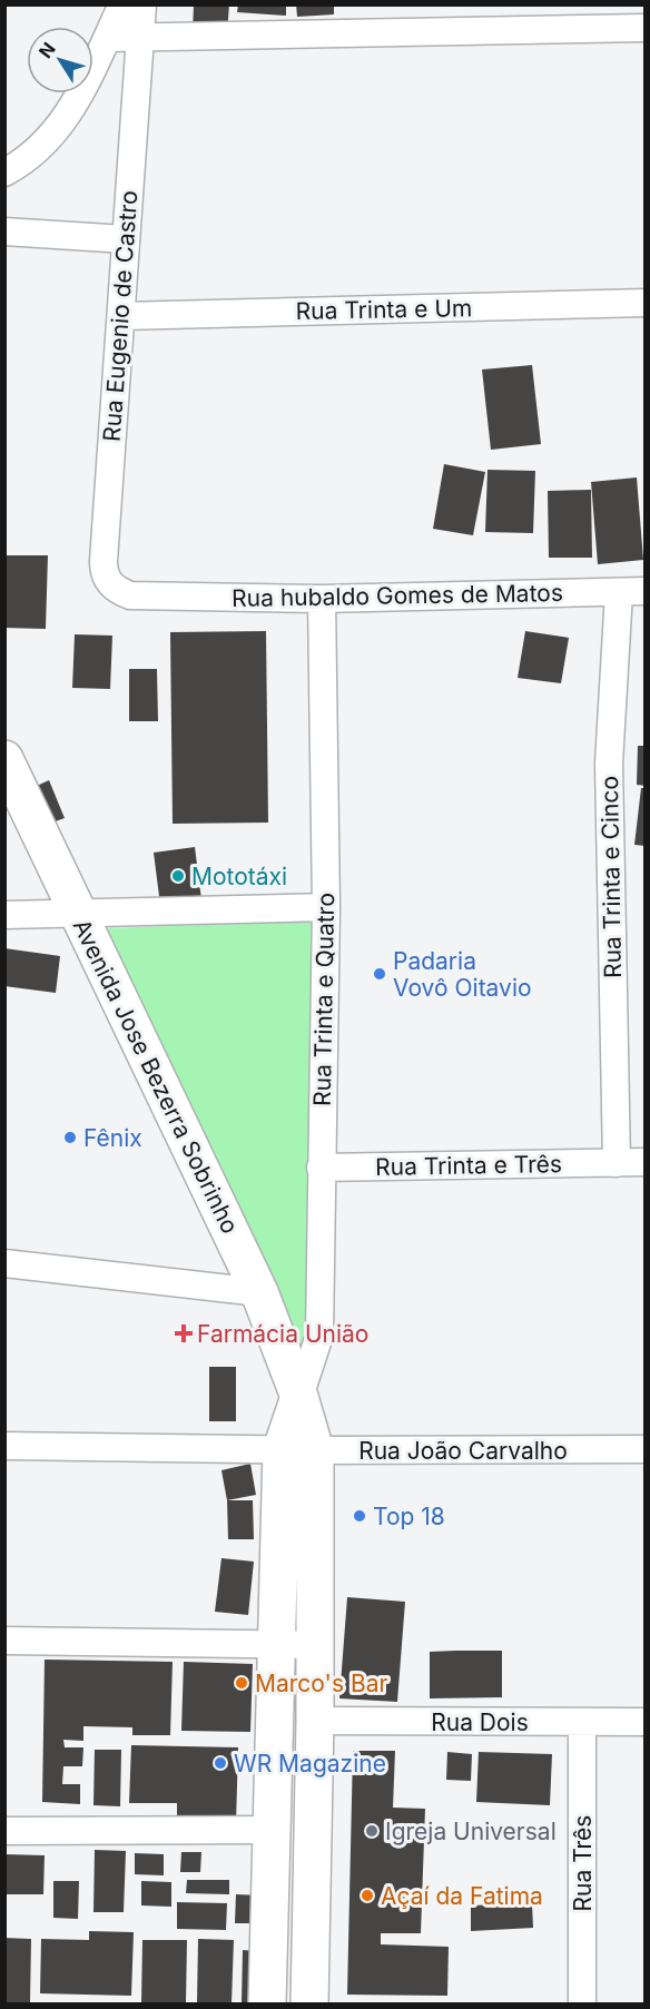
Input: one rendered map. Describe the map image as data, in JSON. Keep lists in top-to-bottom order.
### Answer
{
  "streets": {
    "main road": ["Avenida Jose Bezerra Sobrinho"],
    "street": [
      "Rua Trinta e Um",
      "Rua Eugenio de Castro",
      "Rua hubaldo Gomes de Matos",
      "Rua Trinta e Cinco",
      "Rua Trinta e Quatro",
      "Rua Trinta e Três",
      "Rua João Carvalho",
      "Rua Dois",
      "Rua Três"
    ]
  },
  "crossings": [
    ["Rua Trinta e Um", "Rua Eugenio de Castro"],
    ["Rua Eugenio de Castro", "Rua hubaldo Gomes de Matos"],
    ["Rua hubaldo Gomes de Matos", "Rua Trinta e Cinco"],
    ["Rua hubaldo Gomes de Matos", "Rua Trinta e Quatro"],
    ["Rua Trinta e Cinco", "Rua Trinta e Três"],
    ["Rua Trinta e Quatro", "Avenida Jose Bezerra Sobrinho"],
    ["Rua Trinta e Quatro", "Rua Trinta e Três"],
    ["Rua Dois", "Rua Três"]
  ],
  "places": {
    "other": [
      "Mototáxi",
      "Padaria Vovô Oitavio",
      "Fênix",
      "Top 18",
      "Marco's Bar",
      "WR Magazine",
      "Igreja Universal",
      "Açaí da Fatima"
    ],
    "health": ["Farmácia União"]
  },
  "north": "top left"
}
